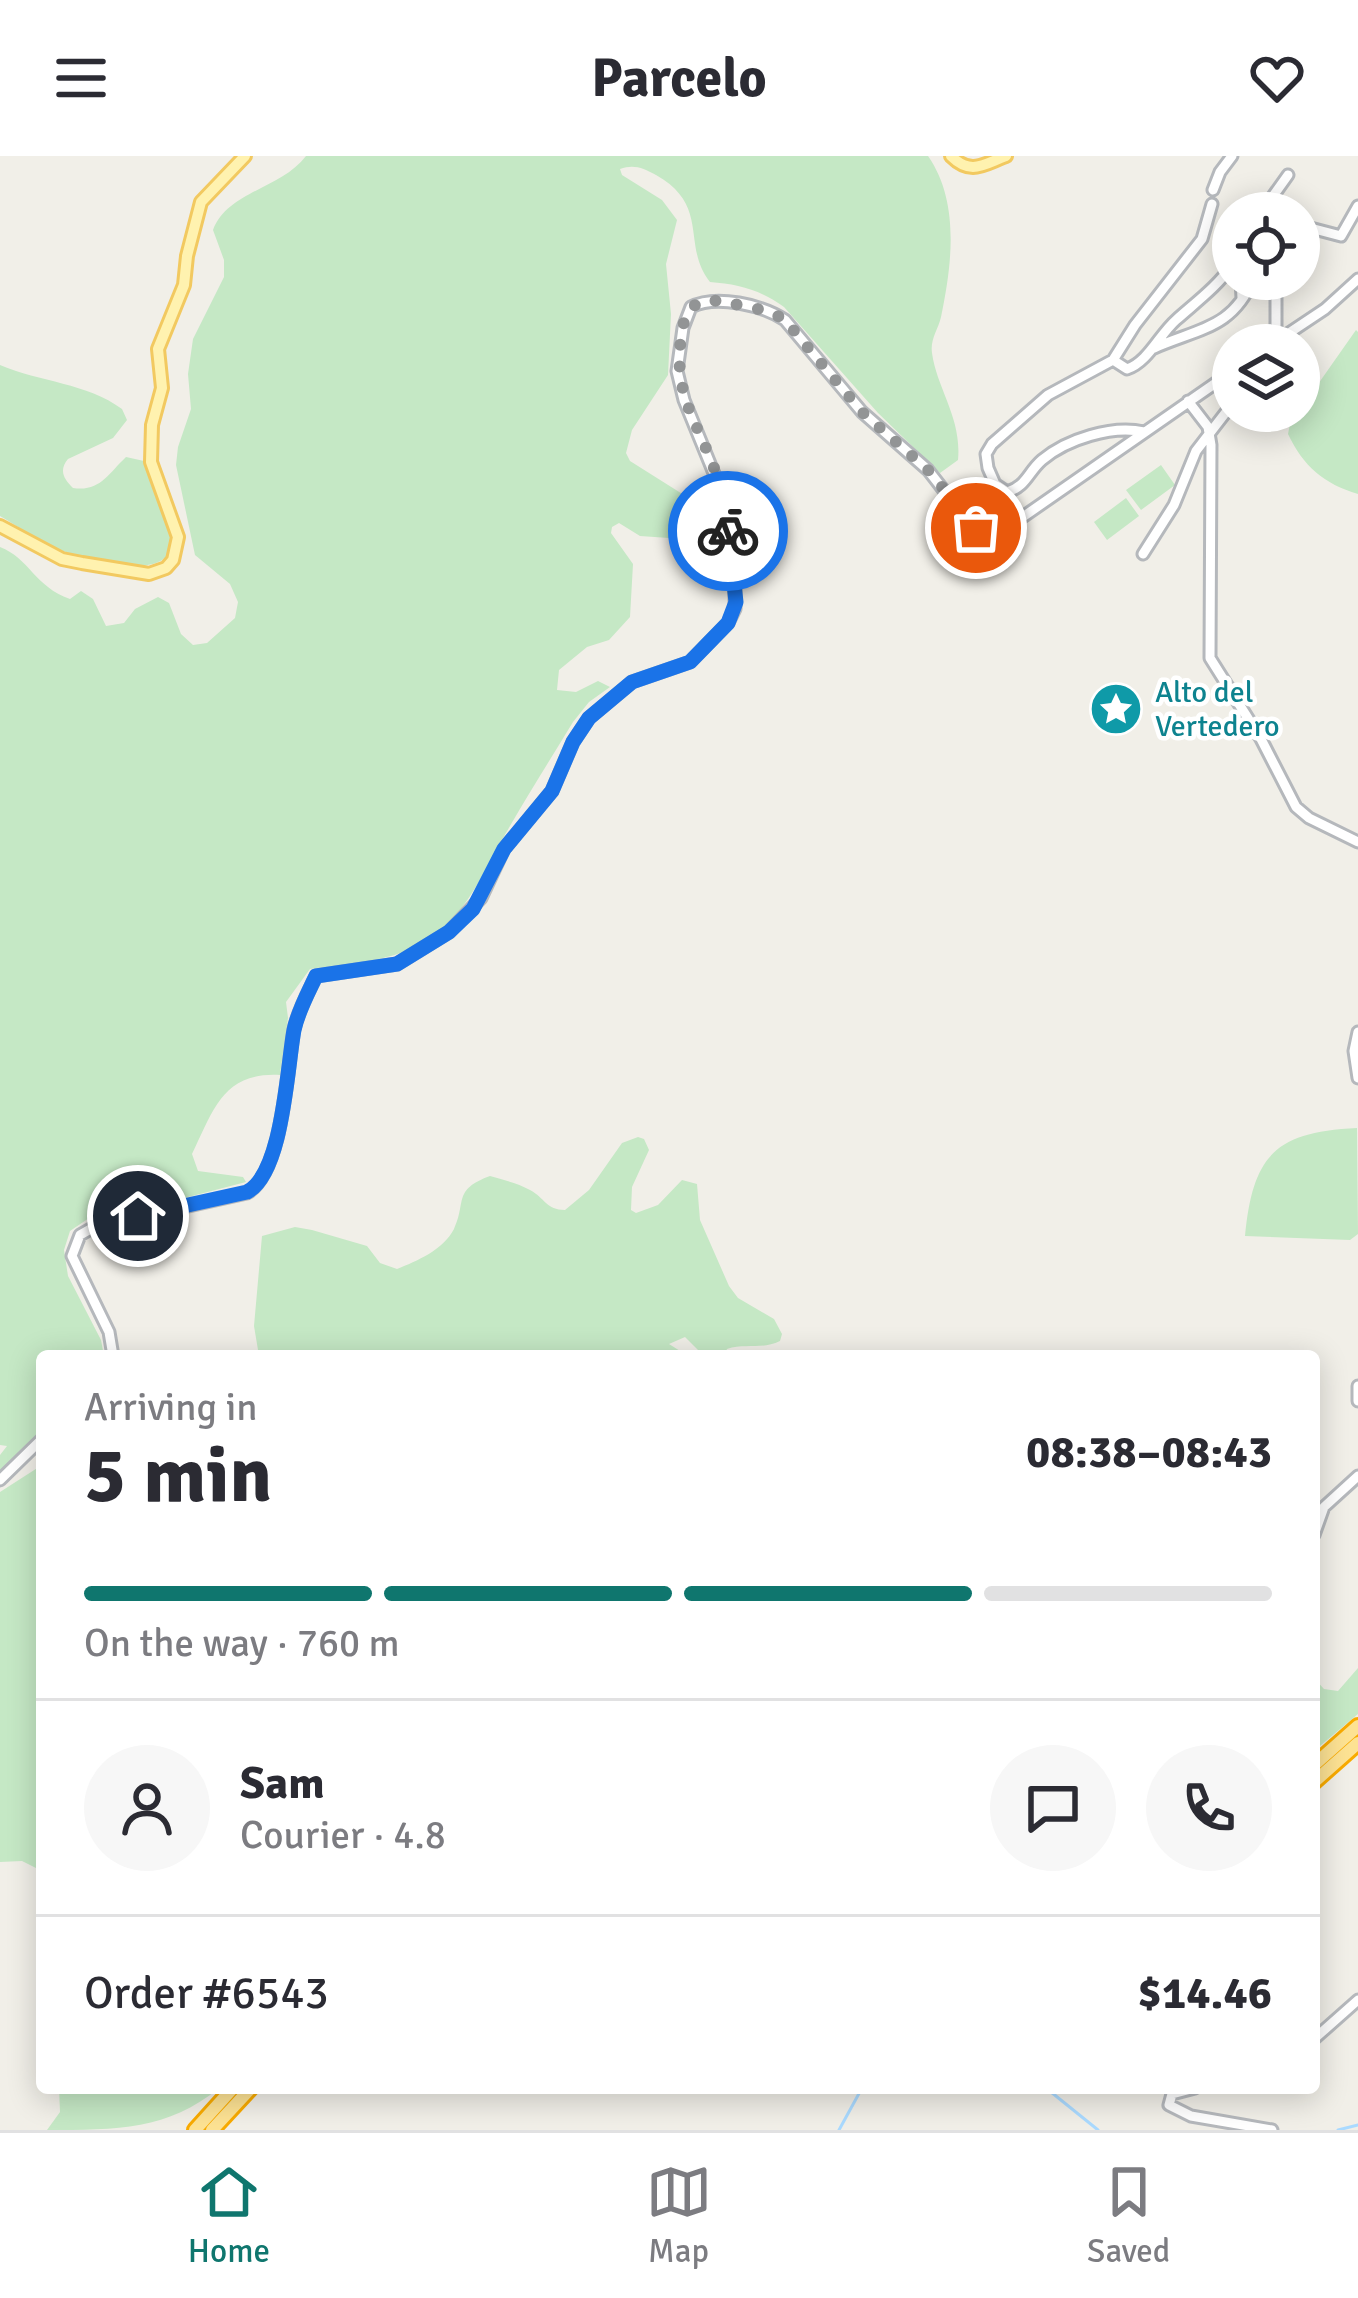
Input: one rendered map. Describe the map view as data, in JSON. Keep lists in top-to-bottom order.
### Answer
{
  "places": {
    "place": ["Alto del Vertedero"]
  },
  "page": {
    "header": "Parcelo",
    "heading": ["5 min", "Arriving in", "08:38–08:43"],
    "panel": [
      "Sam",
      "Courier · 4.8",
      "Order #6543",
      "$14.46"
    ],
    "bar": "On the way · 760 m",
    "tabs": ["Home", "Map", "Saved"]
  }
}
